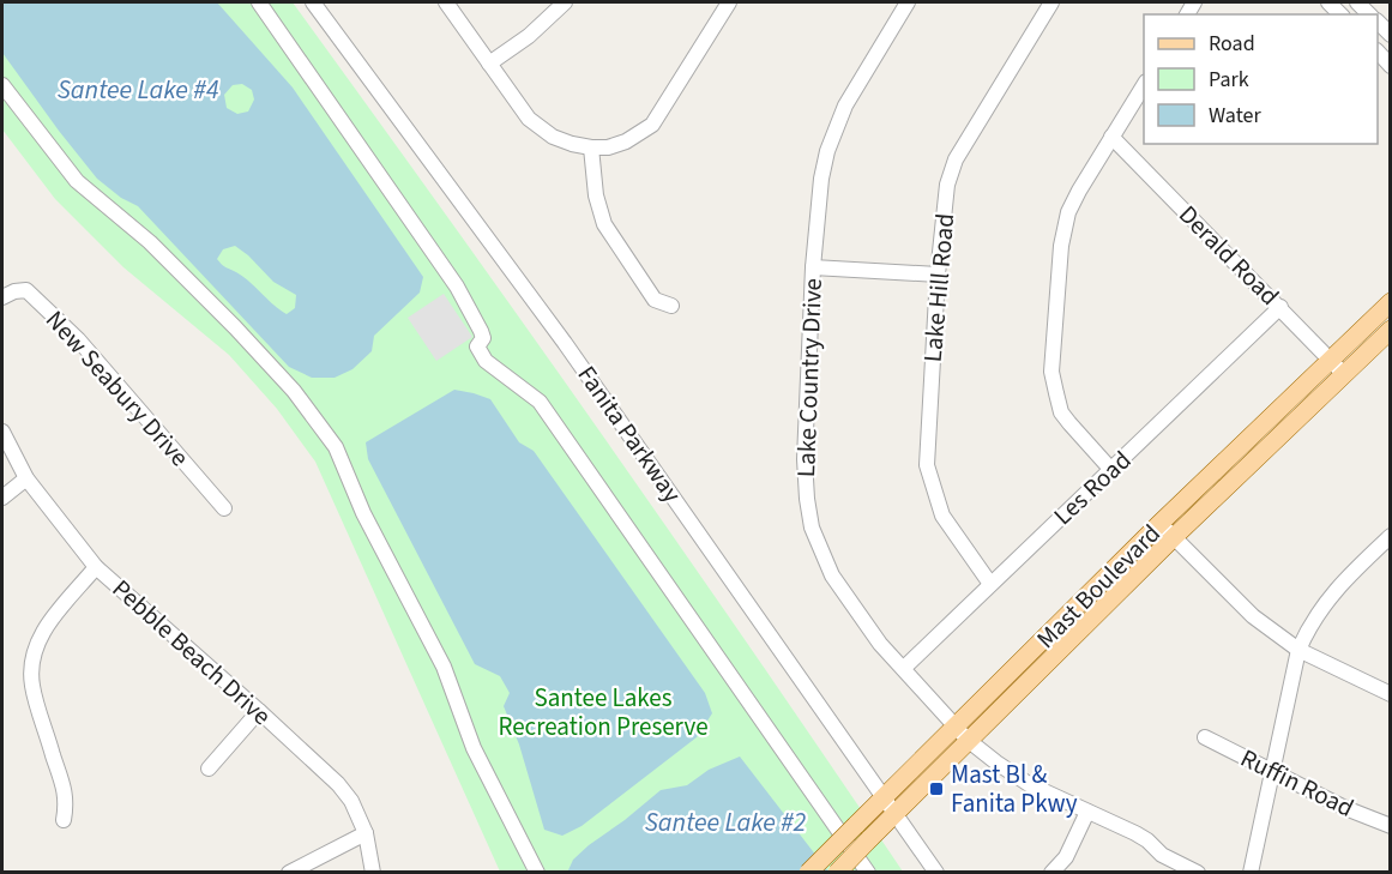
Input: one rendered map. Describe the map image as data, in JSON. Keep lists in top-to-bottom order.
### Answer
{
  "streets": {
    "main road": ["Mast Boulevard"],
    "street": [
      "Derald Road",
      "Lake Hill Road",
      "Lake Country Drive",
      "New Seabury Drive",
      "Fanita Parkway",
      "Les Road",
      "Pebble Beach Drive",
      "Ruffin Road"
    ]
  },
  "crossings": [
    ["Derald Road", "Les Road"],
    ["Derald Road", "Mast Boulevard"],
    ["Lake Hill Road", "Les Road"],
    ["Lake Country Drive", "Les Road"],
    ["Lake Country Drive", "Mast Boulevard"],
    ["Fanita Parkway", "Mast Boulevard"]
  ],
  "water": ["Santee Lake #4", "Santee Lake #2"],
  "parks": ["Santee Lakes Recreation Preserve"],
  "places": {
    "transit": ["Mast Bl & Fanita Pkwy"]
  },
  "legend": ["Road", "Park", "Water"]
}
